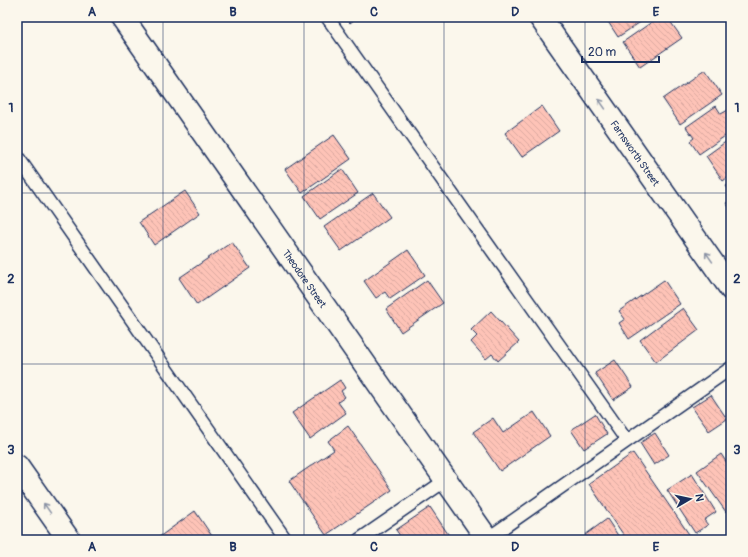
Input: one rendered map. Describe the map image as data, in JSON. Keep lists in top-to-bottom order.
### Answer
{
  "streets": {
    "street": ["Farnsworth Street", "Theodore Street"]
  },
  "one_way": ["Farnsworth Street"],
  "scale_bar": "20 m",
  "north": "right",
  "grid": {
    "columns": [
      "A",
      "B",
      "C",
      "D",
      "E"
    ],
    "rows": ["1", "2", "3"]
  }
}
